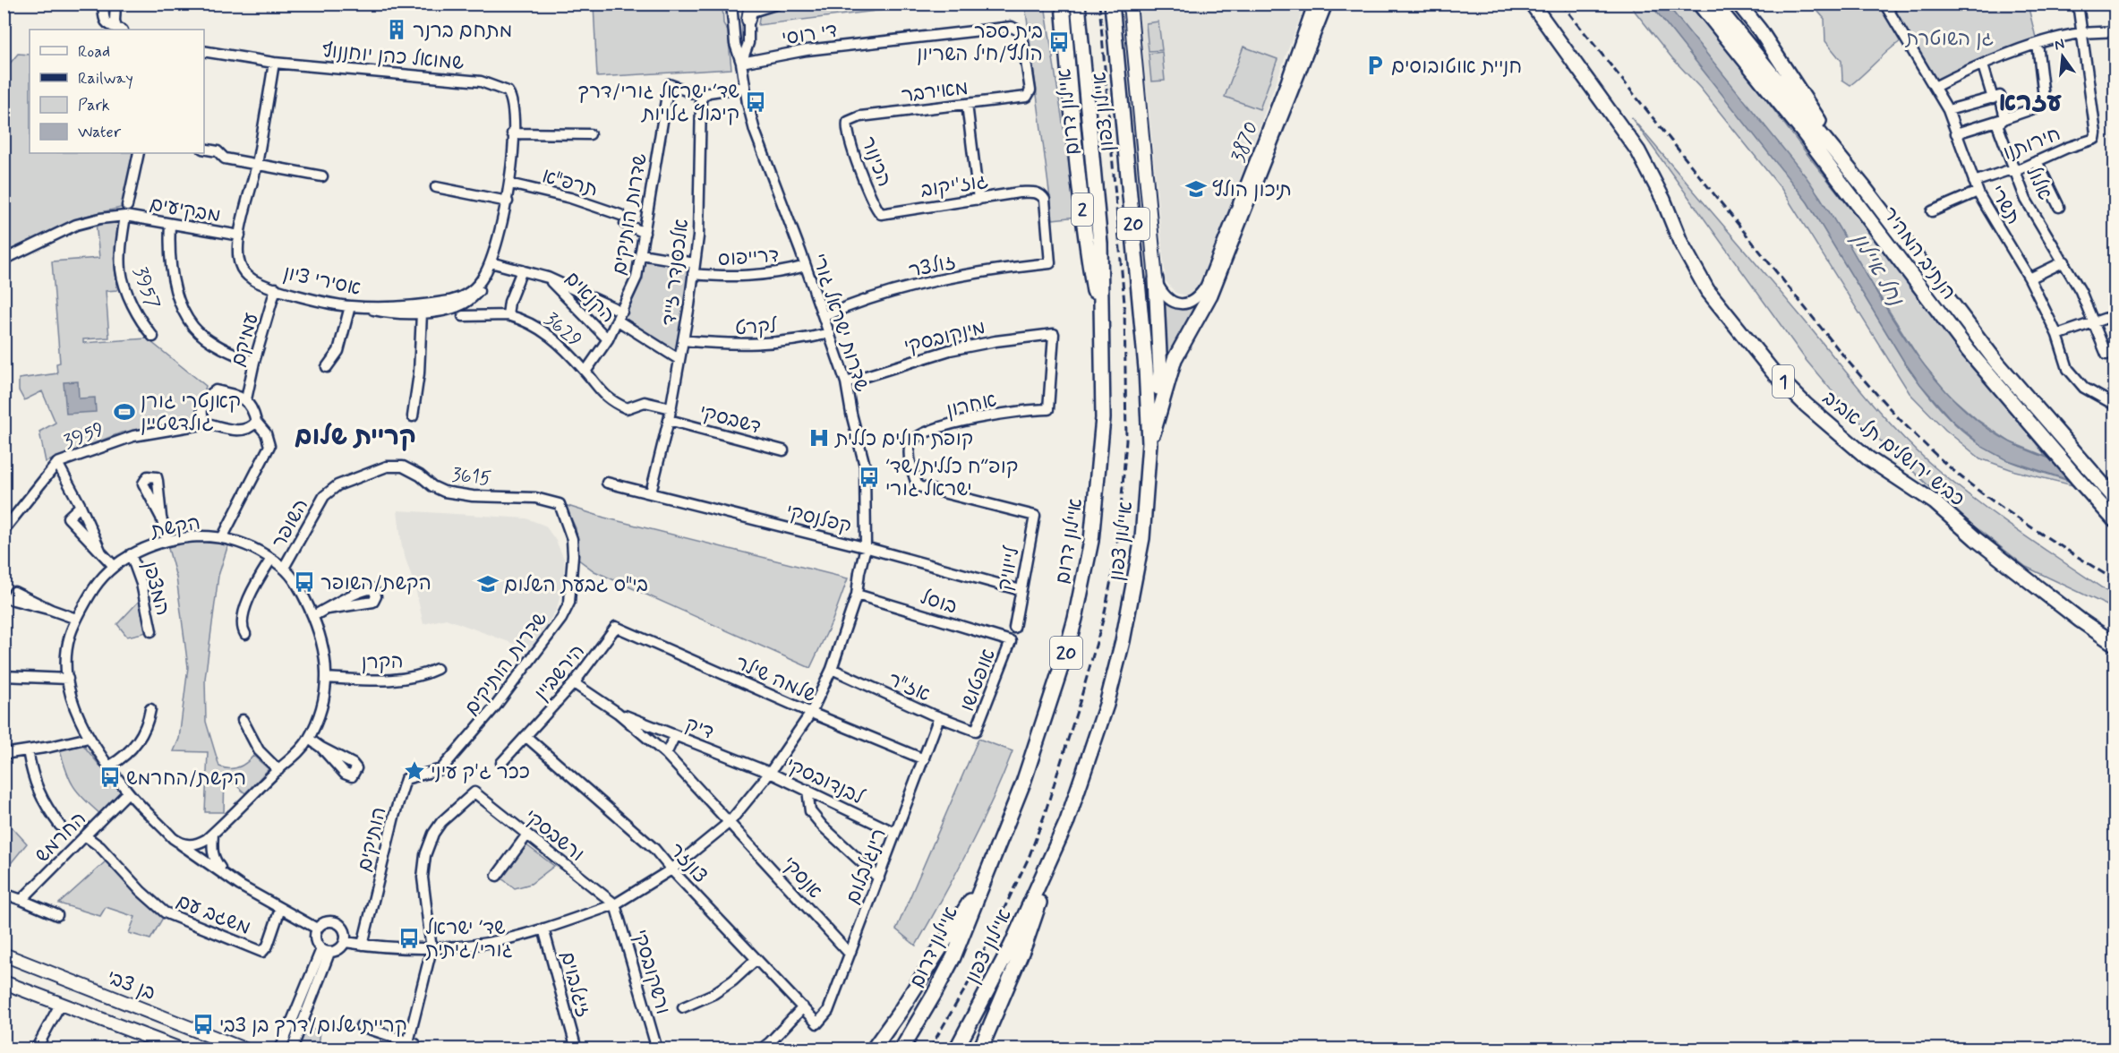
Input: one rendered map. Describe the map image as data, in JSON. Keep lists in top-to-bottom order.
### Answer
{
  "streets": {
    "highway": [
      "איילון דרום",
      "איילון צפון",
      "2",
      "20",
      "הנתיב המהיר",
      "1",
      "כביש ירושלים תל אביב"
    ],
    "main road": ["בן צבי"],
    "street": [
      "די רוסי",
      "שמואל כהן יוחננוף",
      "מאירבר",
      "3870",
      "חירותנו",
      "הכינור",
      "תרפ\"א",
      "אלול",
      "גוז'יקוב",
      "תשרי",
      "מבקיעים",
      "שדרות הותיקים",
      "דרייפוס",
      "זולצר",
      "אלכסנדר זייד",
      "אסירי ציון",
      "3957",
      "הקנאים",
      "שדרות ישראל גורי",
      "לקרט",
      "3629",
      "מינקובסקי",
      "עמיקם",
      "אחרון",
      "דשבסקי",
      "3959",
      "3615",
      "קפלנסקי",
      "השופר",
      "הקשת",
      "לייוויק",
      "המצפן",
      "בוסל",
      "הקרן",
      "הירשביין",
      "שלמה שילר",
      "אופטושו",
      "אז\"ר",
      "דיק",
      "לבנדובסקי",
      "ורשבסקי",
      "החרמש",
      "הותיקים",
      "צונזר",
      "רינגלבלום",
      "אנסקי",
      "משגב עם",
      "ורשקובסקי",
      "זיגלבוים"
    ]
  },
  "crossings": [
    ["די רוסי", "מאירבר"],
    ["די רוסי", "שדרות ישראל גורי"],
    ["שמואל כהן יוחננוף", "אסירי ציון"],
    ["מאירבר", "הכינור"],
    ["איילון דרום", "2"],
    ["חירותנו", "אלול"],
    ["חירותנו", "תשרי"],
    ["הכינור", "גוז'יקוב"],
    ["תרפ\"א", "שדרות הותיקים"],
    ["תרפ\"א", "אסירי ציון"],
    ["גוז'יקוב", "זולצר"],
    ["מבקיעים", "אסירי ציון"],
    ["מבקיעים", "3957"],
    ["שדרות הותיקים", "אלכסנדר זייד"],
    ["שדרות הותיקים", "הקנאים"],
    ["שדרות הותיקים", "3629"],
    ["שדרות הותיקים", "3615"],
    ["שדרות הותיקים", "הותיקים"],
    ["דרייפוס", "אלכסנדר זייד"],
    ["דרייפוס", "שדרות ישראל גורי"],
    ["זולצר", "שדרות ישראל גורי"],
    ["אלכסנדר זייד", "הקנאים"],
    ["אלכסנדר זייד", "לקרט"],
    ["אלכסנדר זייד", "3629"],
    ["אלכסנדר זייד", "דשבסקי"],
    ["אלכסנדר זייד", "קפלנסקי"],
    ["אסירי ציון", "הקנאים"],
    ["אסירי ציון", "עמיקם"],
    ["שדרות ישראל גורי", "לקרט"],
    ["שדרות ישראל גורי", "מינקובסקי"],
    ["שדרות ישראל גורי", "קפלנסקי"],
    ["שדרות ישראל גורי", "הקשת"],
    ["שדרות ישראל גורי", "בוסל"],
    ["שדרות ישראל גורי", "שלמה שילר"],
    ["שדרות ישראל גורי", "אז\"ר"],
    ["שדרות ישראל גורי", "דיק"],
    ["שדרות ישראל גורי", "לבנדובסקי"],
    ["שדרות ישראל גורי", "ורשבסקי"],
    ["שדרות ישראל גורי", "הותיקים"],
    ["שדרות ישראל גורי", "צונזר"],
    ["שדרות ישראל גורי", "אנסקי"],
    ["שדרות ישראל גורי", "ורשקובסקי"],
    ["שדרות ישראל גורי", "זיגלבוים"],
    ["מינקובסקי", "אחרון"],
    ["עמיקם", "3959"],
    ["אחרון", "לייוויק"],
    ["3615", "השופר"],
    ["קפלנסקי", "לייוויק"],
    ["השופר", "הקשת"],
    ["הקשת", "המצפן"],
    ["הקשת", "הקרן"],
    ["הקשת", "החרמש"],
    ["הקשת", "משגב עם"],
    ["בוסל", "אופטושו"],
    ["הירשביין", "שלמה שילר"],
    ["הירשביין", "דיק"],
    ["הירשביין", "צונזר"],
    ["שלמה שילר", "רינגלבלום"],
    ["אופטושו", "אז\"ר"],
    ["אז\"ר", "רינגלבלום"],
    ["דיק", "לבנדובסקי"],
    ["דיק", "אנסקי"],
    ["לבנדובסקי", "רינגלבלום"],
    ["ורשבסקי", "ורשקובסקי"],
    ["החרמש", "משגב עם"],
    ["צונזר", "רינגלבלום"],
    ["רינגלבלום", "אנסקי"]
  ],
  "districts": ["עזרא", "קריית שלום"],
  "water": ["נחל איילון"],
  "parks": ["גן השוטרת"],
  "places": {
    "building": ["מתחם ברנר"],
    "bus stop": [
      "בית ספר הולץ/חיל השריון",
      "שד׳ ישראל גורי/דרך קיבוץ גלויות",
      "קופ״ח כללית/שד׳ ישראל גורי",
      "הקשת/השופר",
      "הקשת/החרמש",
      "שד׳ ישראל גורי/גיתית",
      "קריית שלום/דרך בן צבי"
    ],
    "parking": ["חניית אוטובוסים"],
    "school or university": ["תיכון הולץ", "בי\"ס גבעת השלום"],
    "sports": ["קאנטרי גורן גולדשטיין"],
    "hospital": ["קופת חולים כללית"],
    "place": ["ככר ג'ק עיני"]
  },
  "legend": [
    "Road",
    "Railway",
    "Park",
    "Water"
  ],
  "north": "top"
}
